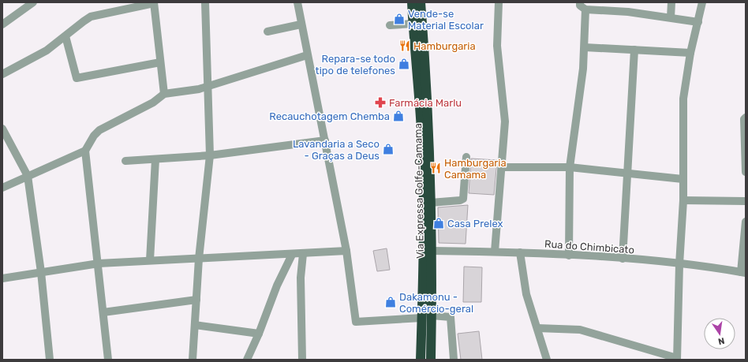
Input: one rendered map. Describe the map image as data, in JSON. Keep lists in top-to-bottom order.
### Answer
{
  "streets": {
    "highway": ["Via Expressa Golfe-Camama"],
    "street": ["Rua do Chimbicato"]
  },
  "crossings": [
    ["Via Expressa Golfe-Camama", "Rua do Chimbicato"]
  ],
  "places": {
    "shop": [
      "Vende-se Material Escolar",
      "Repara-se todo tipo de telefones",
      "Recauchotagem Chemba",
      "Lavandaria a Seco - Graças a Deus",
      "Casa Prelex",
      "Dakamonu - Comércio-geral"
    ],
    "restaurant": ["Hamburgaria", "Hamburgaria Camama"],
    "pharmacy": ["Farmácia Marlu"]
  },
  "north": "bottom"
}
